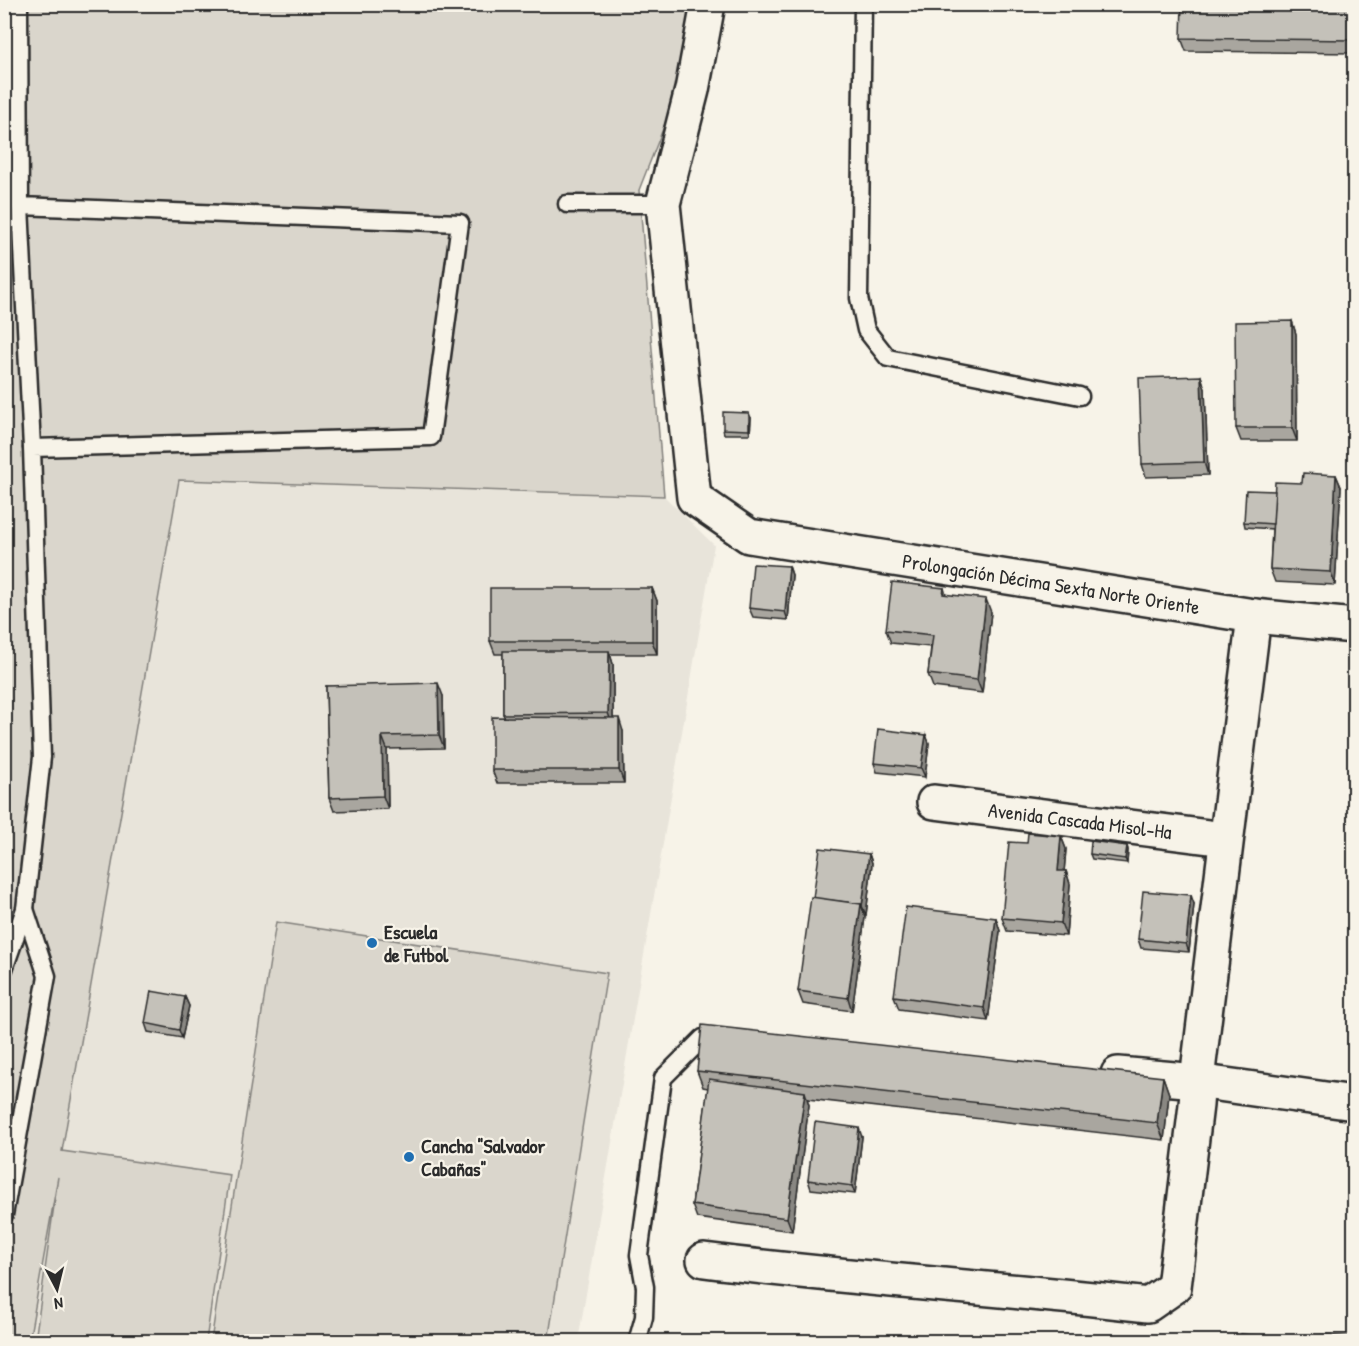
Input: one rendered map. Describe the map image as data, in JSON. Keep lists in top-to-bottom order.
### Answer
{
  "streets": {
    "street": ["Prolongación Décima Sexta Norte Oriente", "Avenida Cascada Misol-Ha"]
  },
  "places": ["Escuela de Futbol", "Cancha \"Salvador Cabañas\""],
  "north": "bottom"
}
